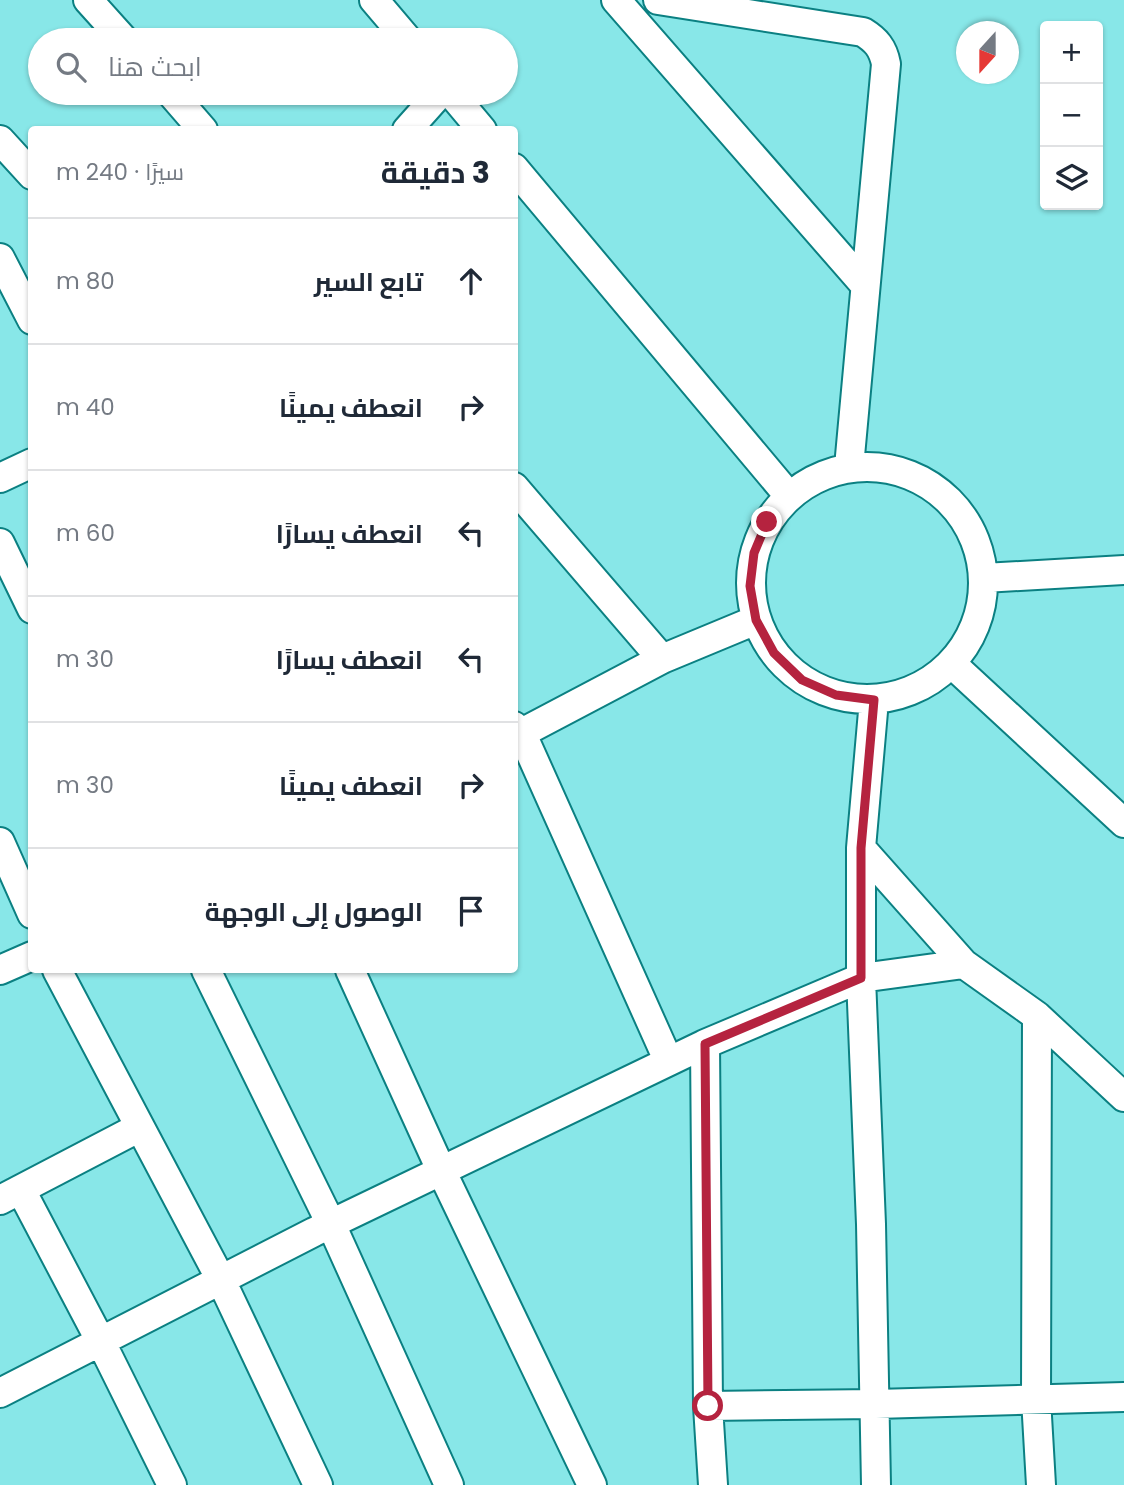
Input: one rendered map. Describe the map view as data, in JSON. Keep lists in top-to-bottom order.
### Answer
{
  "north": "bottom",
  "page": {
    "map_buttons": ["+", "−"],
    "search": "ابحث هنا",
    "heading": ["3 دقيقة", "سيرًا · 240 m"],
    "list": [
      ["تابع السير", "80 m"],
      ["انعطف يمينًا", "40 m"],
      ["انعطف يسارًا", "60 m"],
      ["انعطف يسارًا", "30 m"],
      ["انعطف يمينًا", "30 m"],
      "الوصول إلى الوجهة"
    ]
  }
}
